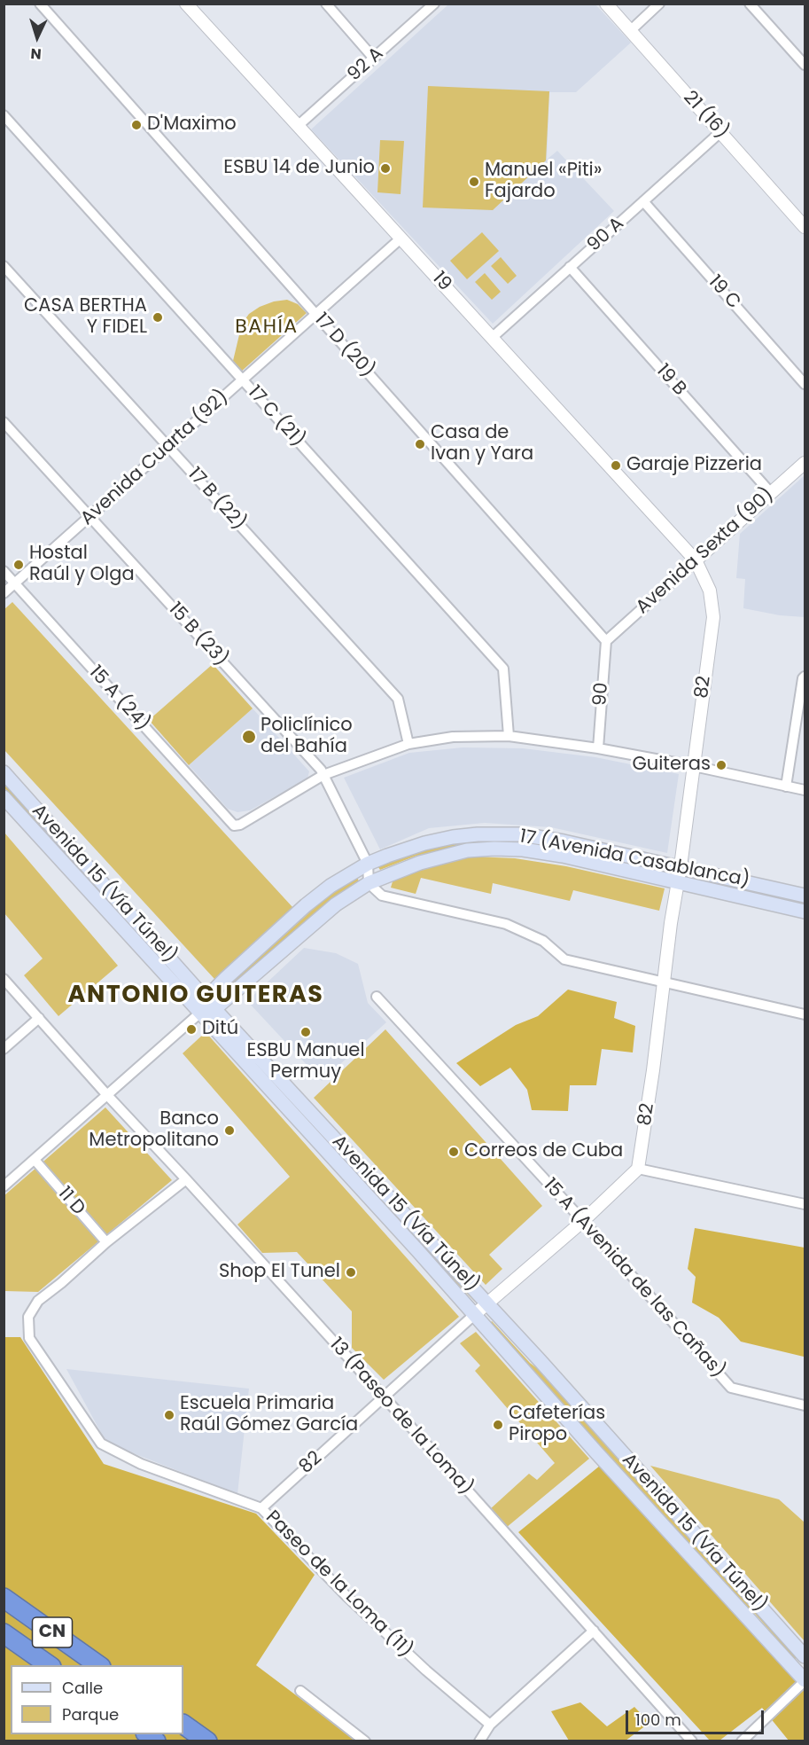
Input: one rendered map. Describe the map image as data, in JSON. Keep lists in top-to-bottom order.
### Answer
{
  "streets": {
    "highway": ["CN"],
    "main road": ["17 (Avenida Casablanca)", "Avenida 15 (Vía Túnel)"],
    "street": [
      "92 A",
      "21 (16)",
      "90 A",
      "19",
      "19 C",
      "17 D (20)",
      "19 B",
      "17 C (21)",
      "Avenida Cuarta (92)",
      "17 B (22)",
      "Avenida Sexta (90)",
      "15 B (23)",
      "82",
      "90",
      "15 A (24)",
      "11 D",
      "15 A (Avenida de las Cañas)",
      "13 (Paseo de la Loma)",
      "Paseo de la Loma (11)"
    ]
  },
  "crossings": [
    ["92 A", "19"],
    ["21 (16)", "90 A"],
    ["90 A", "19"],
    ["90 A", "19 C"],
    ["90 A", "19 B"],
    ["19", "Avenida Cuarta (92)"],
    ["19", "Avenida Sexta (90)"],
    ["19", "82"],
    ["17 D (20)", "Avenida Cuarta (92)"],
    ["17 D (20)", "Avenida Sexta (90)"],
    ["17 D (20)", "90"],
    ["19 B", "Avenida Sexta (90)"],
    ["17 C (21)", "Avenida Cuarta (92)"],
    ["Avenida Cuarta (92)", "17 B (22)"],
    ["Avenida Cuarta (92)", "15 B (23)"],
    ["Avenida Cuarta (92)", "15 A (24)"],
    ["Avenida Sexta (90)", "82"],
    ["Avenida Sexta (90)", "90"],
    ["15 B (23)", "15 A (24)"],
    ["15 B (23)", "17 (Avenida Casablanca)"],
    ["82", "17 (Avenida Casablanca)"],
    ["82", "Avenida 15 (Vía Túnel)"],
    ["82", "15 A (Avenida de las Cañas)"],
    ["82", "13 (Paseo de la Loma)"],
    ["82", "Paseo de la Loma (11)"],
    ["17 (Avenida Casablanca)", "Avenida 15 (Vía Túnel)"],
    ["11 D", "Paseo de la Loma (11)"]
  ],
  "districts": ["BAHÍA", "ANTONIO GUITERAS"],
  "places": [
    "D'Maximo",
    "ESBU 14 de Junio",
    "Manuel «Piti» Fajardo",
    "CASA BERTHA Y FIDEL",
    "Casa de Ivan y Yara",
    "Garaje Pizzeria",
    "Hostal Raúl y Olga",
    "Policlínico del Bahía",
    "Guiteras",
    "Ditú",
    "ESBU Manuel Permuy",
    "Banco Metropolitano",
    "Correos de Cuba",
    "Shop El Tunel",
    "Escuela Primaria Raúl Gómez García",
    "Cafeterías Piropo"
  ],
  "legend": ["Calle", "Parque"],
  "scale_bar": "100 m",
  "north": "bottom"
}
